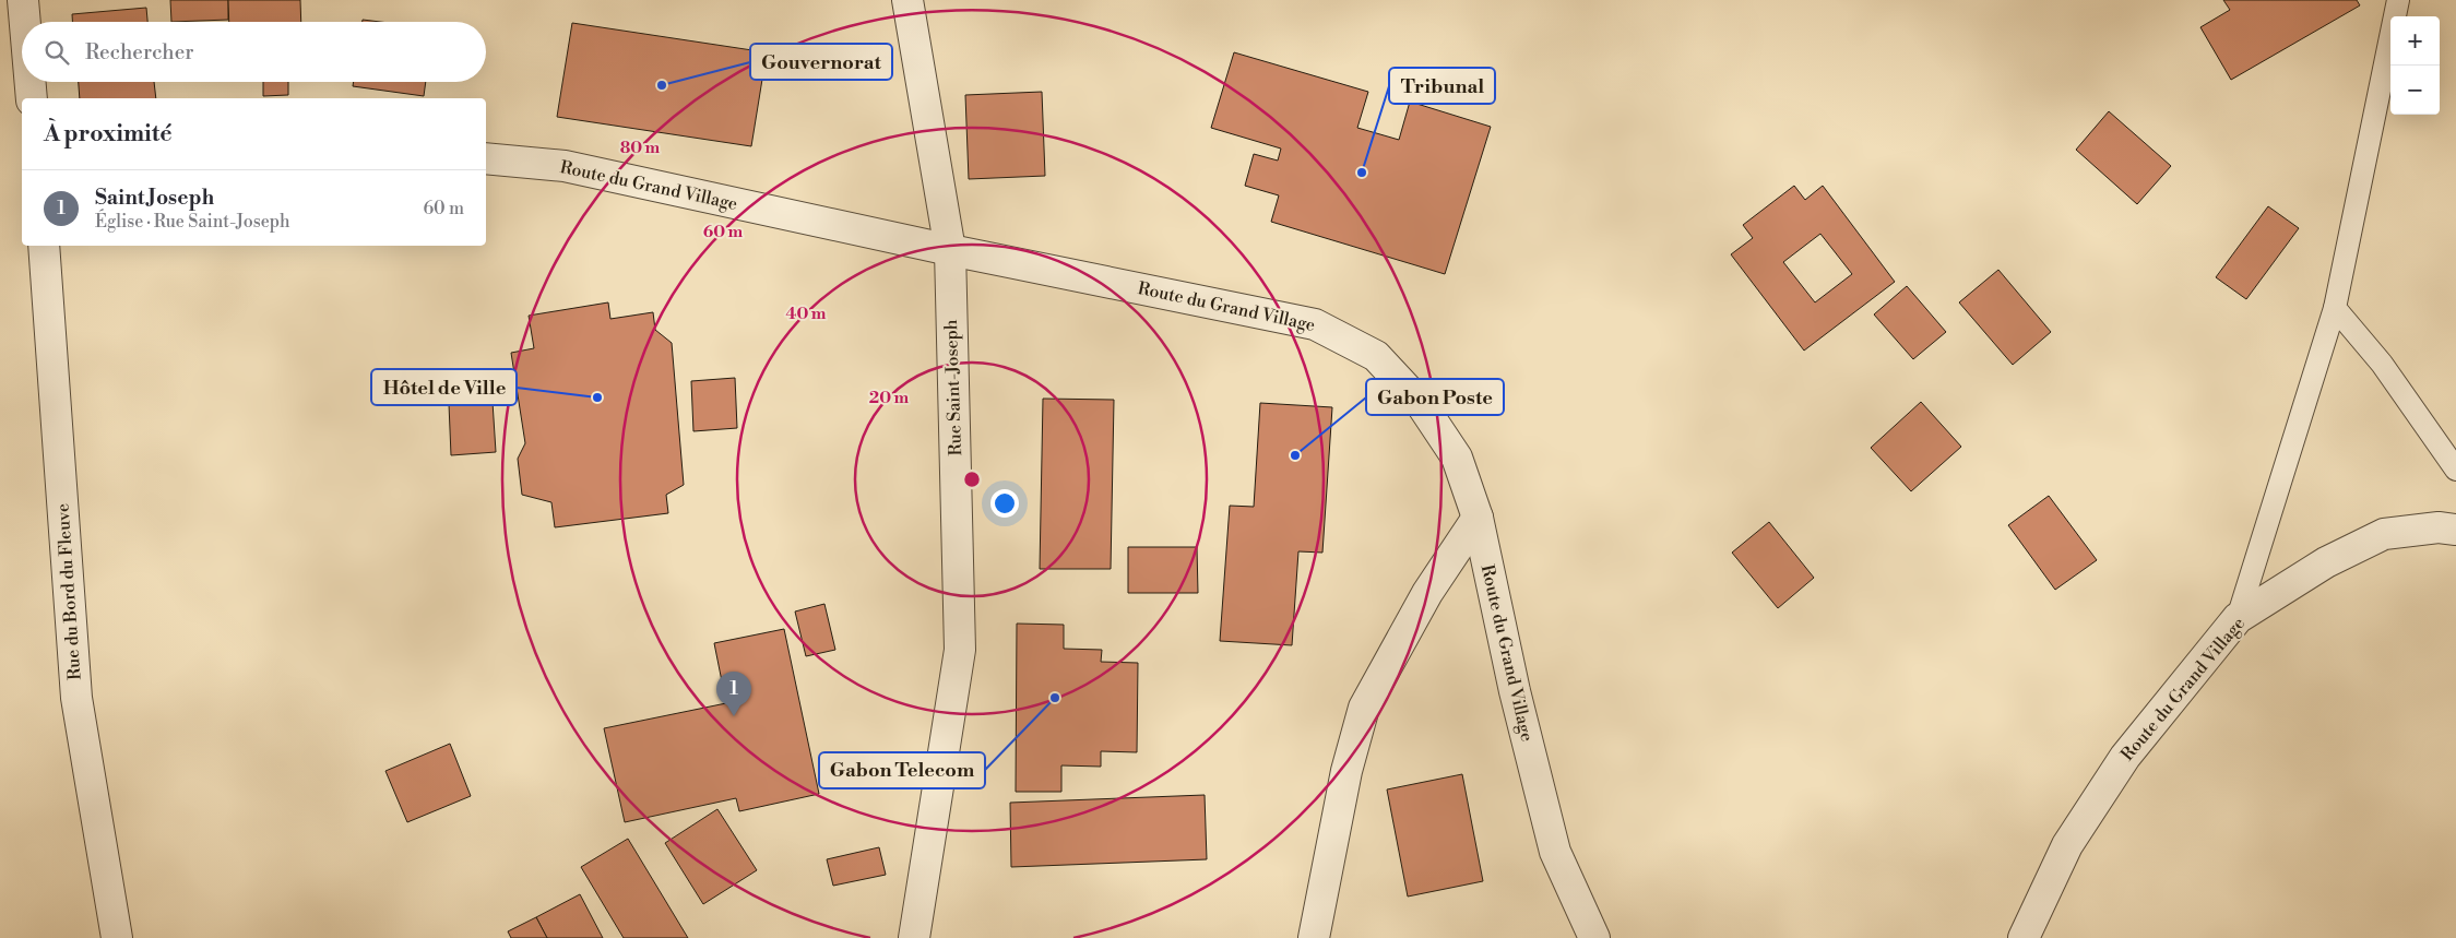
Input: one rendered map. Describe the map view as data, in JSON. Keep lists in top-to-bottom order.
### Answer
{
  "streets": {
    "street": ["Route du Grand Village", "Rue Saint-Joseph", "Rue du Bord du Fleuve"]
  },
  "crossings": [
    ["Route du Grand Village", "Rue Saint-Joseph"]
  ],
  "places": [
    "Gouvernorat",
    "Tribunal",
    "Hôtel de Ville",
    "Gabon Poste",
    "Gabon Telecom"
  ],
  "page": {
    "map_buttons": ["+", "−"],
    "search": "Rechercher",
    "heading": "À proximité",
    "list": [
      {
        "mark": "1",
        "name": "Saint Joseph",
        "note": "Église · Rue Saint-Joseph",
        "value": "60 m"
      }
    ],
    "pins": "1"
  },
  "rings": [
    "80 m",
    "60 m",
    "40 m",
    "20 m"
  ]
}
